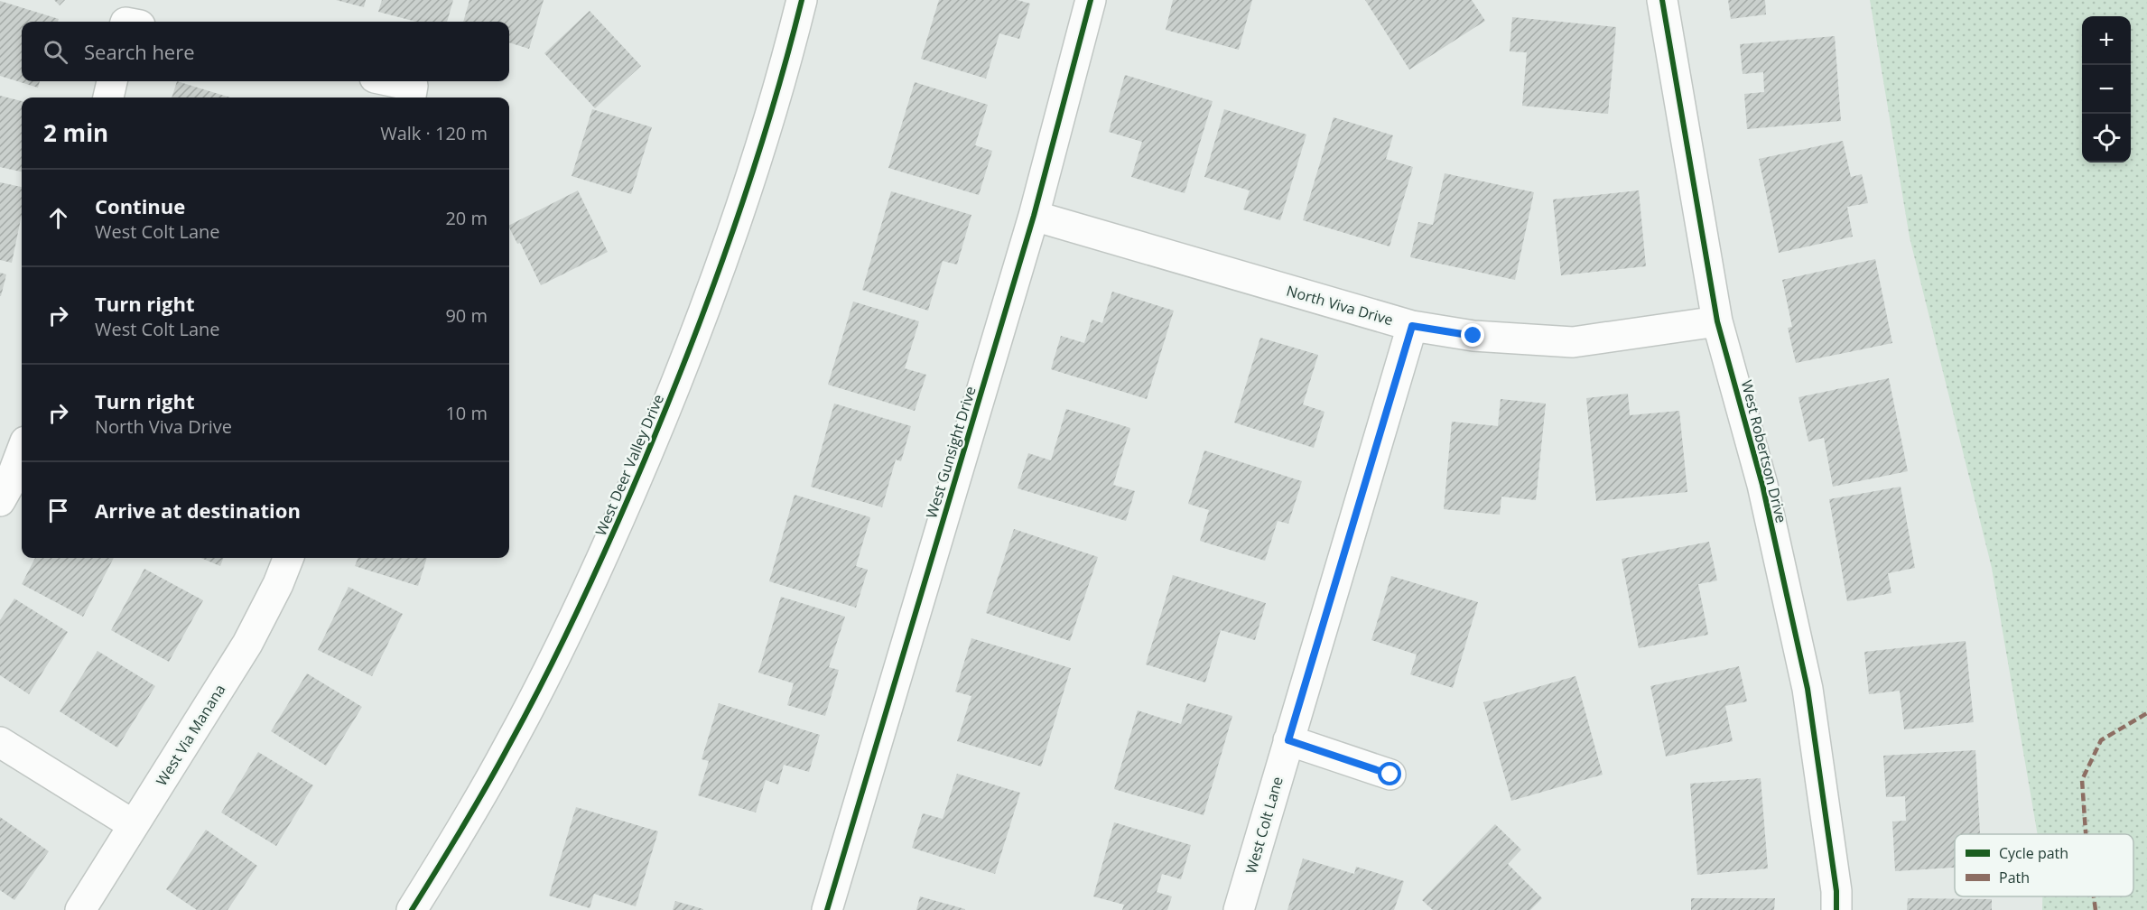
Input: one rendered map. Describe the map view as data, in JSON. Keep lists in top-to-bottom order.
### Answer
{
  "streets": {
    "street": [
      "North Viva Drive",
      "West Robertson Drive",
      "West Gunsight Drive",
      "West Deer Valley Drive",
      "West Via Manana",
      "West Colt Lane"
    ]
  },
  "crossings": [
    ["North Viva Drive", "West Robertson Drive"],
    ["North Viva Drive", "West Gunsight Drive"],
    ["North Viva Drive", "West Colt Lane"]
  ],
  "legend": ["Cycle path", "Path"],
  "page": {
    "map_buttons": ["+", "−"],
    "search": "Search here",
    "heading": ["2 min", "Walk · 120 m"],
    "list": [
      ["Continue", "West Colt Lane", "20 m"],
      ["Turn right", "West Colt Lane", "90 m"],
      ["Turn right", "North Viva Drive", "10 m"],
      "Arrive at destination"
    ]
  }
}
